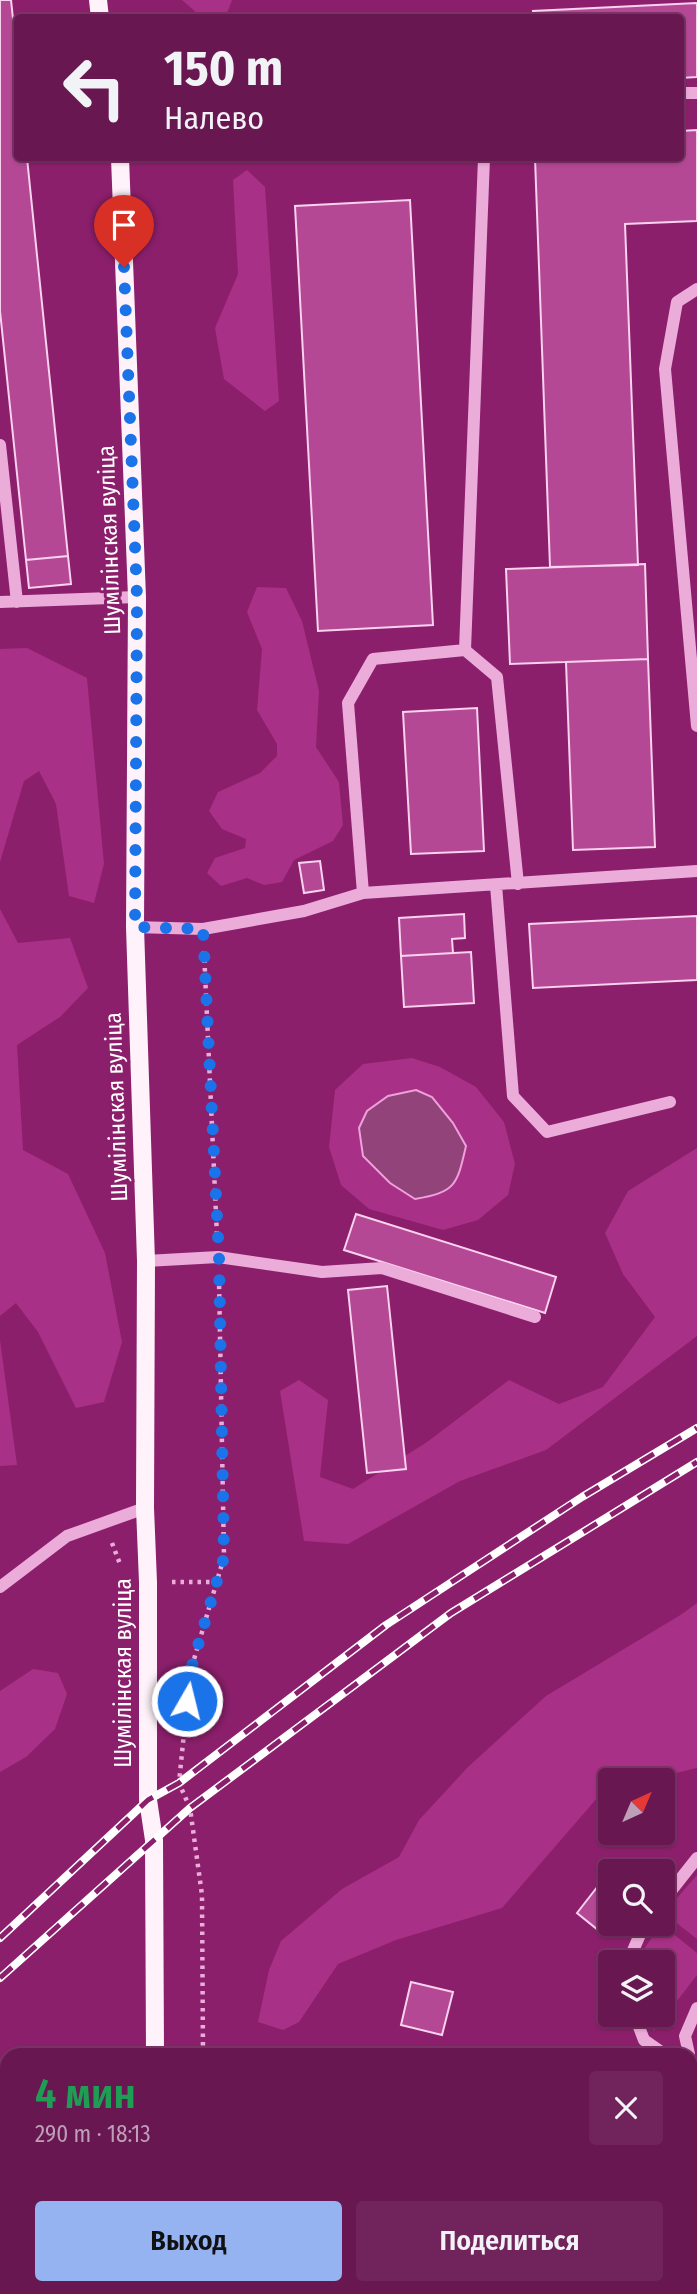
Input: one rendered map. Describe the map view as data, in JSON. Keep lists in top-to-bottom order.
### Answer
{
  "streets": {
    "main road": ["Шумілінская вуліца"]
  },
  "north": "top right",
  "page": {
    "turn": ["150 m", "Налево"],
    "heading": ["4 мин", "290 m · 18:13"],
    "buttons": ["Выход", "Поделиться"]
  }
}
